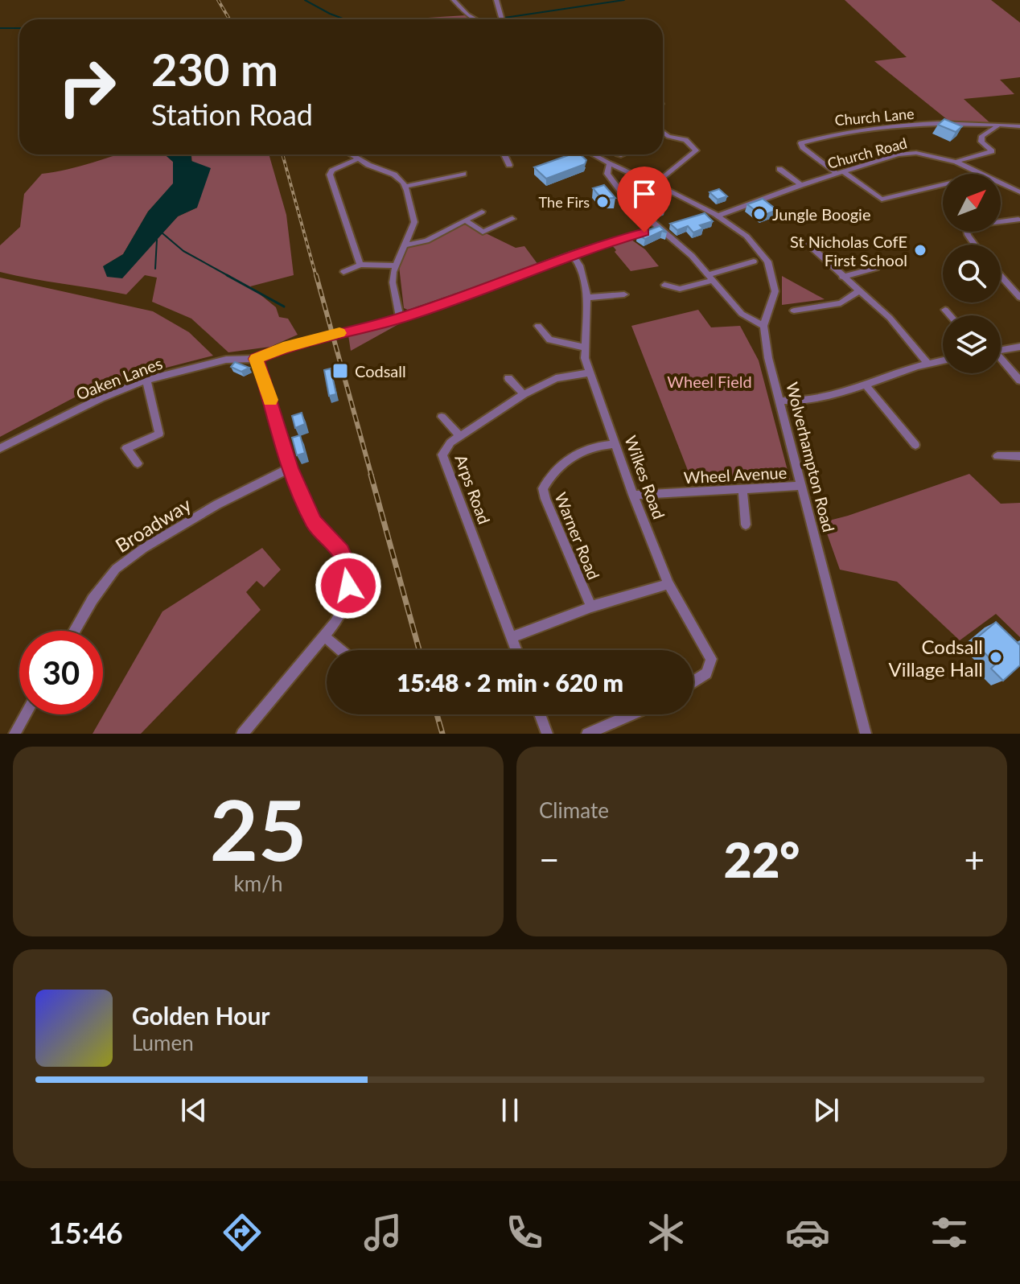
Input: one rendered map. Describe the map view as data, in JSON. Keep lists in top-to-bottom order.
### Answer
{
  "streets": {
    "street": [
      "Church Lane",
      "Church Road",
      "Oaken Lanes",
      "Wolverhampton Road",
      "Wheel Avenue",
      "Wilkes Road",
      "Arps Road",
      "Broadway",
      "Warner Road"
    ]
  },
  "crossings": [
    ["Church Lane", "Church Road"],
    ["Oaken Lanes", "Wilkes Road"],
    ["Wolverhampton Road", "Wheel Avenue"],
    ["Wheel Avenue", "Wilkes Road"],
    ["Wilkes Road", "Arps Road"],
    ["Wilkes Road", "Warner Road"]
  ],
  "parks": ["Wheel Field"],
  "places": {
    "other": [
      "The Firs",
      "Jungle Boogie",
      "St Nicholas CofE First School",
      "Codsall Village Hall"
    ],
    "transit": ["Codsall"]
  },
  "north": "top right",
  "page": {
    "turn": ["230 m", "Station Road"],
    "limit": "30",
    "trip": "15:48 · 2 min · 620 m",
    "tile": [
      ["25", "km/h"],
      "Climate"
    ],
    "heat": ["−", "22°", "+"],
    "song": ["Golden Hour", "Lumen"],
    "tabs": "15:46"
  }
}
